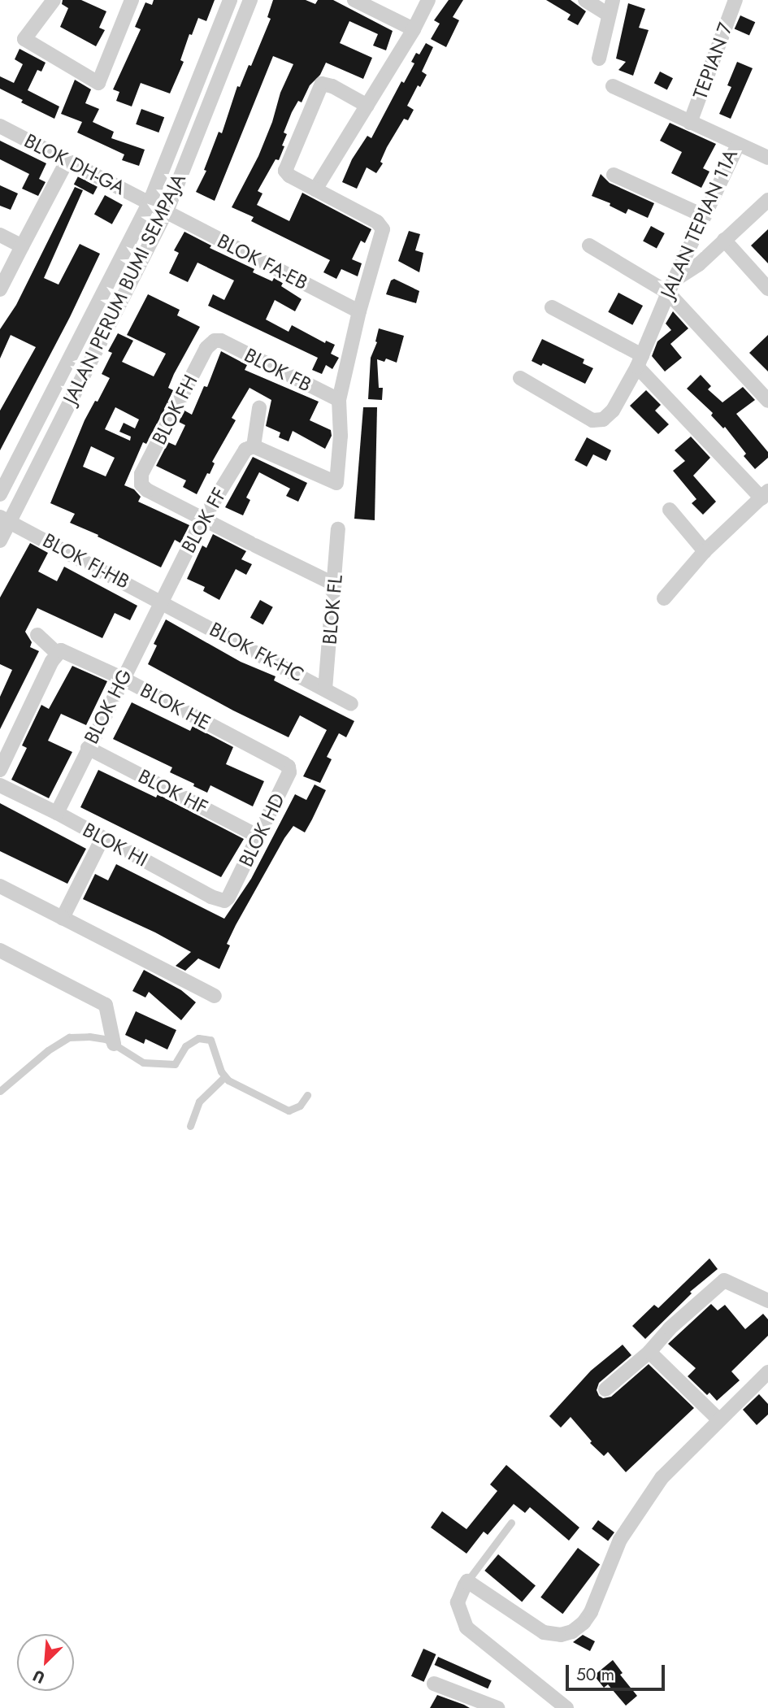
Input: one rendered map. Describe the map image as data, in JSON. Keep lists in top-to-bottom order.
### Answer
{
  "streets": {
    "street": [
      "TEPIAN 7",
      "BLOK DH-GA",
      "JALAN TEPIAN 11A",
      "BLOK FA-EB",
      "JALAN PERUM BUMI SEMPAJA",
      "BLOK FB",
      "BLOK FH",
      "BLOK FF",
      "BLOK FJ-HB",
      "BLOK FL",
      "BLOK FK-HC",
      "BLOK HG",
      "BLOK HE",
      "BLOK HF",
      "BLOK HD",
      "BLOK HI"
    ]
  },
  "crossings": [
    ["TEPIAN 7", "JALAN TEPIAN 11A"],
    ["BLOK DH-GA", "BLOK FA-EB"],
    ["BLOK DH-GA", "JALAN PERUM BUMI SEMPAJA"],
    ["BLOK FA-EB", "JALAN PERUM BUMI SEMPAJA"],
    ["JALAN PERUM BUMI SEMPAJA", "BLOK FJ-HB"],
    ["BLOK FB", "BLOK FH"],
    ["BLOK FH", "BLOK FF"],
    ["BLOK FF", "BLOK FJ-HB"],
    ["BLOK FF", "BLOK FK-HC"],
    ["BLOK FF", "BLOK HG"],
    ["BLOK FJ-HB", "BLOK FK-HC"],
    ["BLOK FJ-HB", "BLOK HG"],
    ["BLOK FL", "BLOK FK-HC"],
    ["BLOK FK-HC", "BLOK HG"],
    ["BLOK HG", "BLOK HE"],
    ["BLOK HG", "BLOK HF"],
    ["BLOK HG", "BLOK HI"],
    ["BLOK HE", "BLOK HD"],
    ["BLOK HF", "BLOK HD"],
    ["BLOK HD", "BLOK HI"]
  ],
  "scale_bar": "50 m",
  "north": "bottom left"
}
